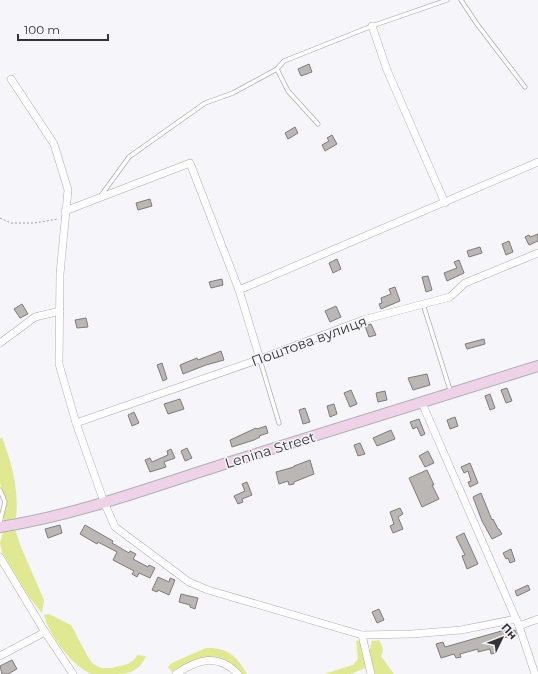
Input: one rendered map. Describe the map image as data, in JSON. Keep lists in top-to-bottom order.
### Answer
{
  "streets": {
    "street": ["Поштова вулиця", "Lenina Street"]
  },
  "scale_bar": "100 m",
  "north": "top right"
}
